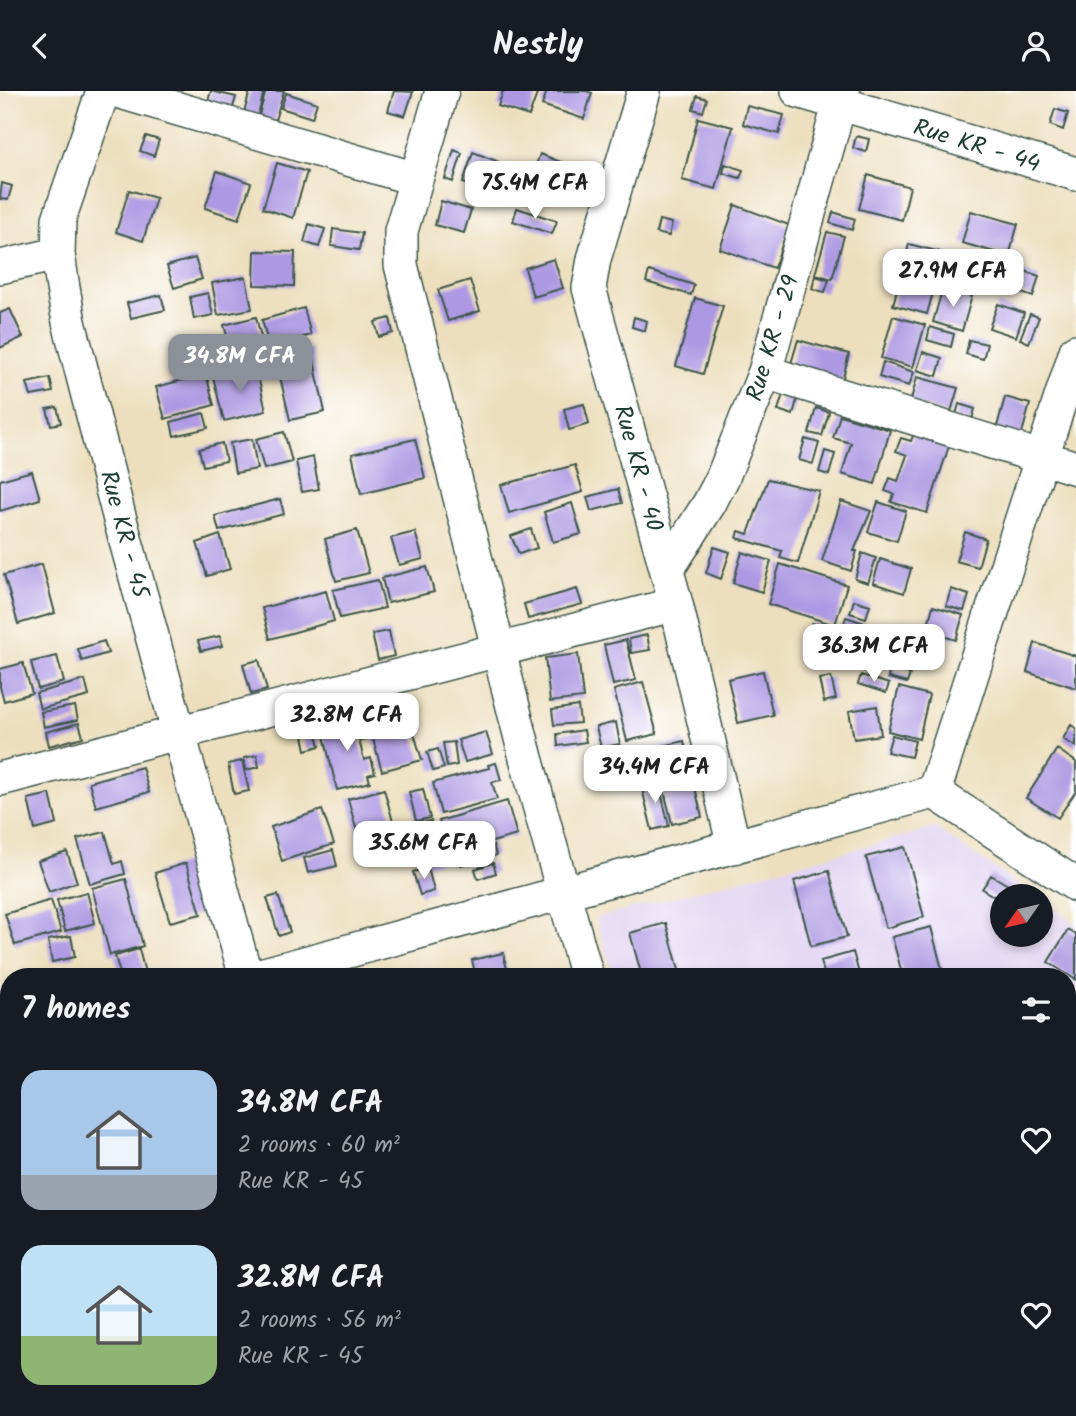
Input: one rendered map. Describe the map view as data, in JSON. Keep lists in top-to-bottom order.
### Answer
{
  "streets": {
    "street": [
      "Rue KR - 44",
      "Rue KR - 29",
      "Rue KR - 40",
      "Rue KR - 45"
    ]
  },
  "crossings": [
    ["Rue KR - 44", "Rue KR - 29"],
    ["Rue KR - 29", "Rue KR - 40"]
  ],
  "north": "bottom left",
  "page": {
    "header": "Nestly",
    "price": [
      "75.4M CFA",
      "27.9M CFA",
      "34.8M CFA",
      "36.3M CFA",
      "32.8M CFA",
      "34.4M CFA",
      "35.6M CFA"
    ],
    "heading": "7 homes",
    "list": [
      {
        "name": "34.8M CFA",
        "note": "2 rooms · 60 m² · Rue KR - 45"
      },
      {
        "name": "32.8M CFA",
        "note": "2 rooms · 56 m² · Rue KR - 45"
      }
    ]
  }
}
